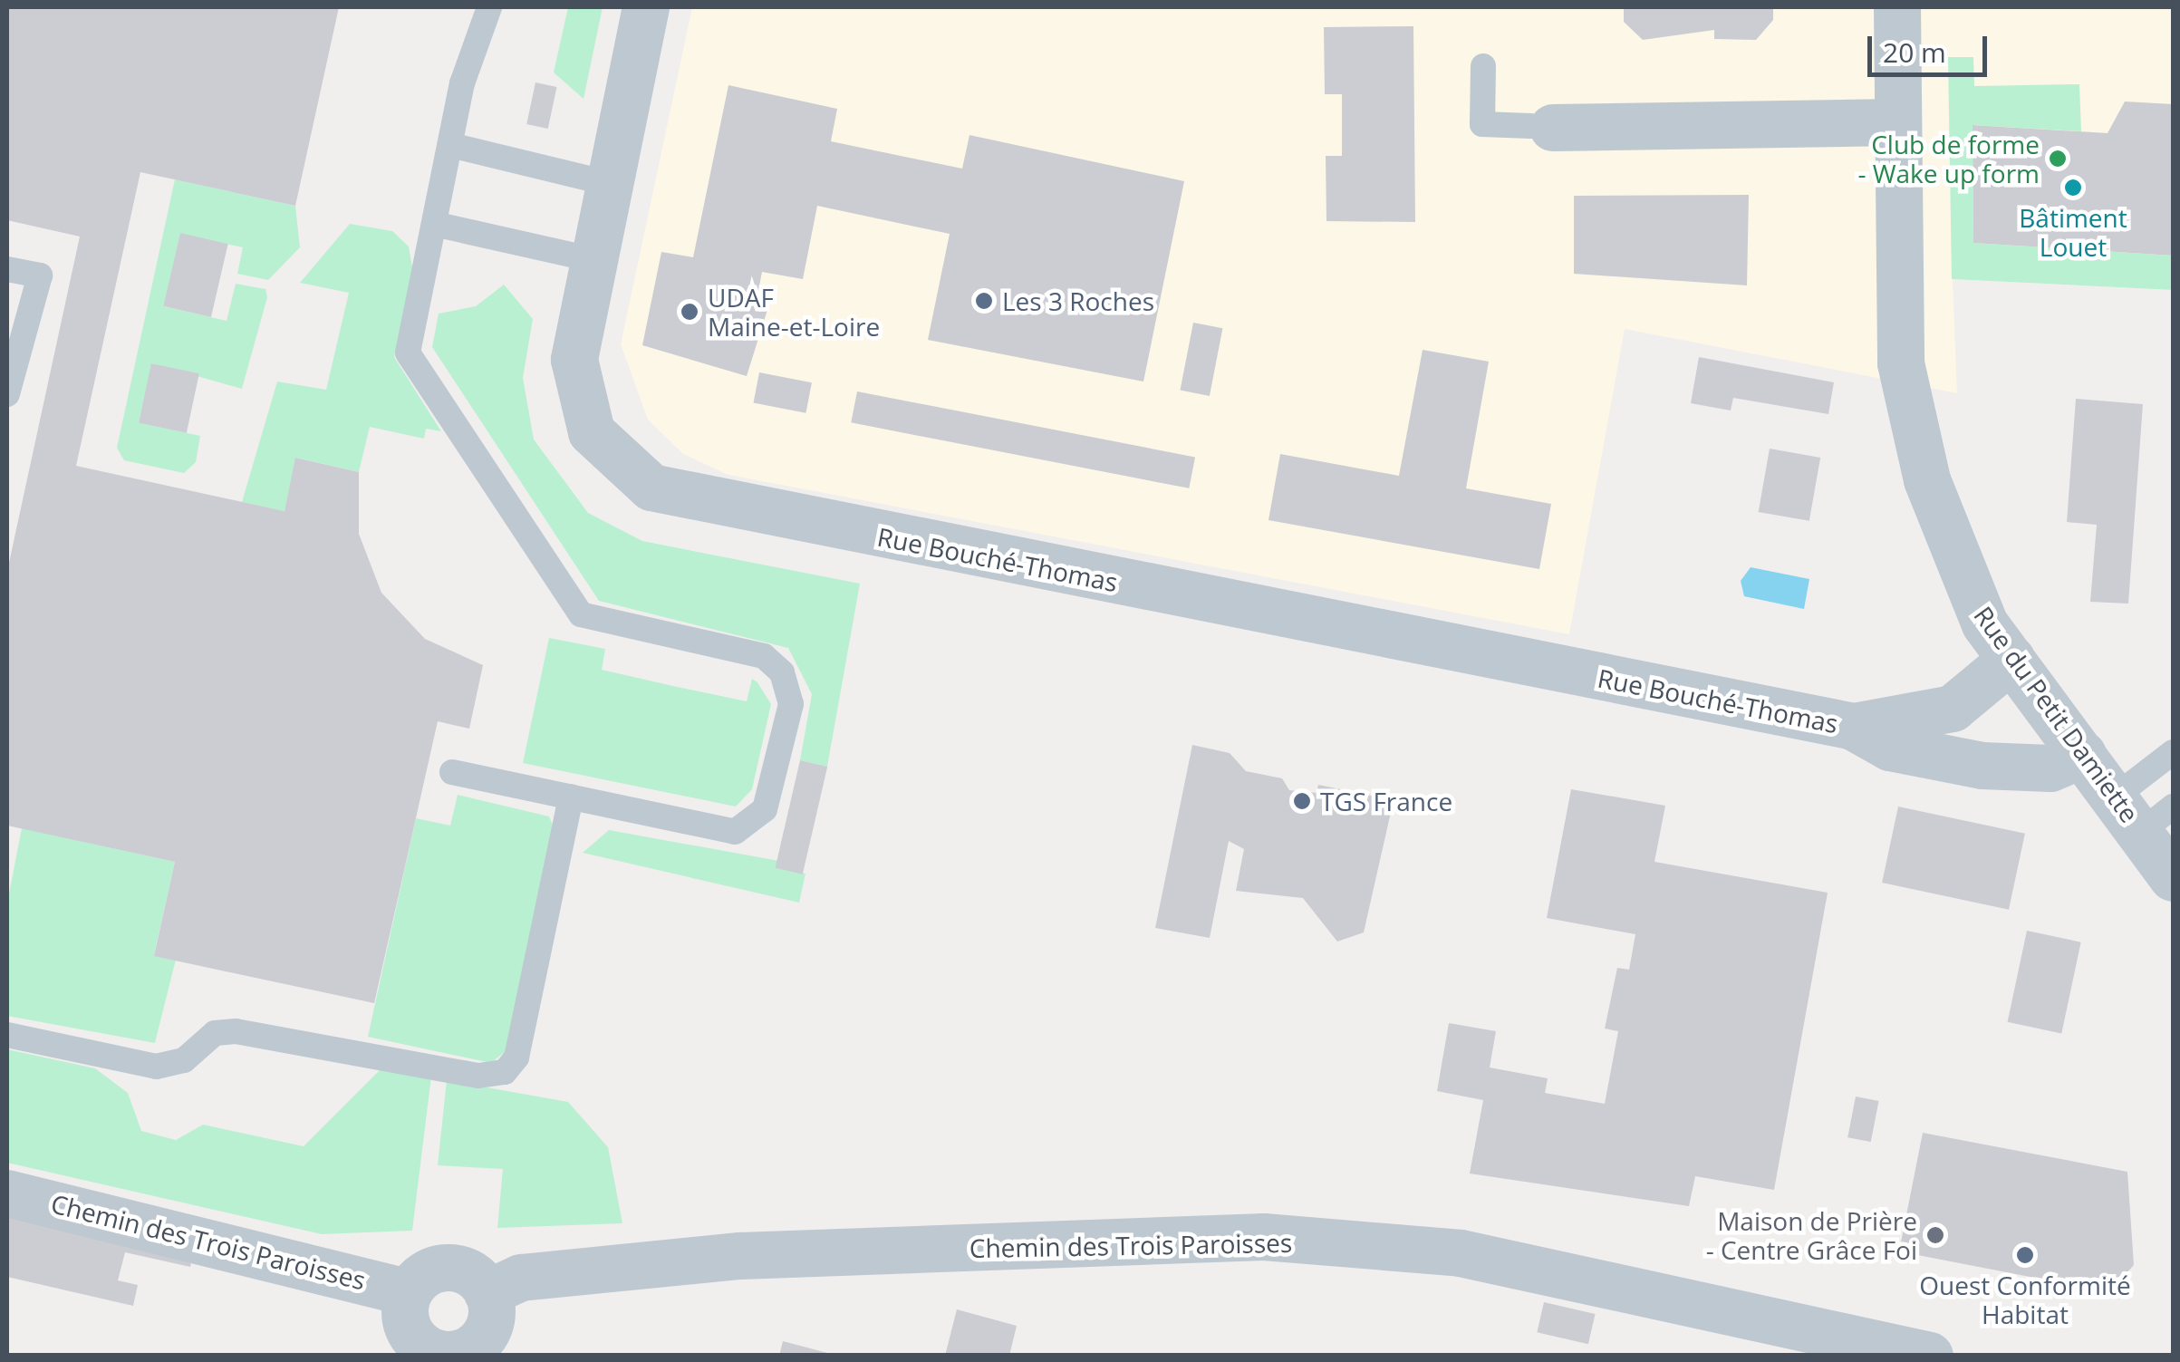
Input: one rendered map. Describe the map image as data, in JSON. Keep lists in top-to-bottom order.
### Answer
{
  "streets": {
    "street": ["Rue Bouché-Thomas", "Rue du Petit Damiette", "Chemin des Trois Paroisses"]
  },
  "crossings": [
    ["Rue Bouché-Thomas", "Rue du Petit Damiette"]
  ],
  "places": [
    "Club de forme - Wake up form",
    "Bâtiment Louet",
    "Les 3 Roches",
    "UDAF Maine-et-Loire",
    "TGS France",
    "Maison de Prière - Centre Grâce Foi",
    "Ouest Conformité Habitat"
  ],
  "scale_bar": "20 m"
}
